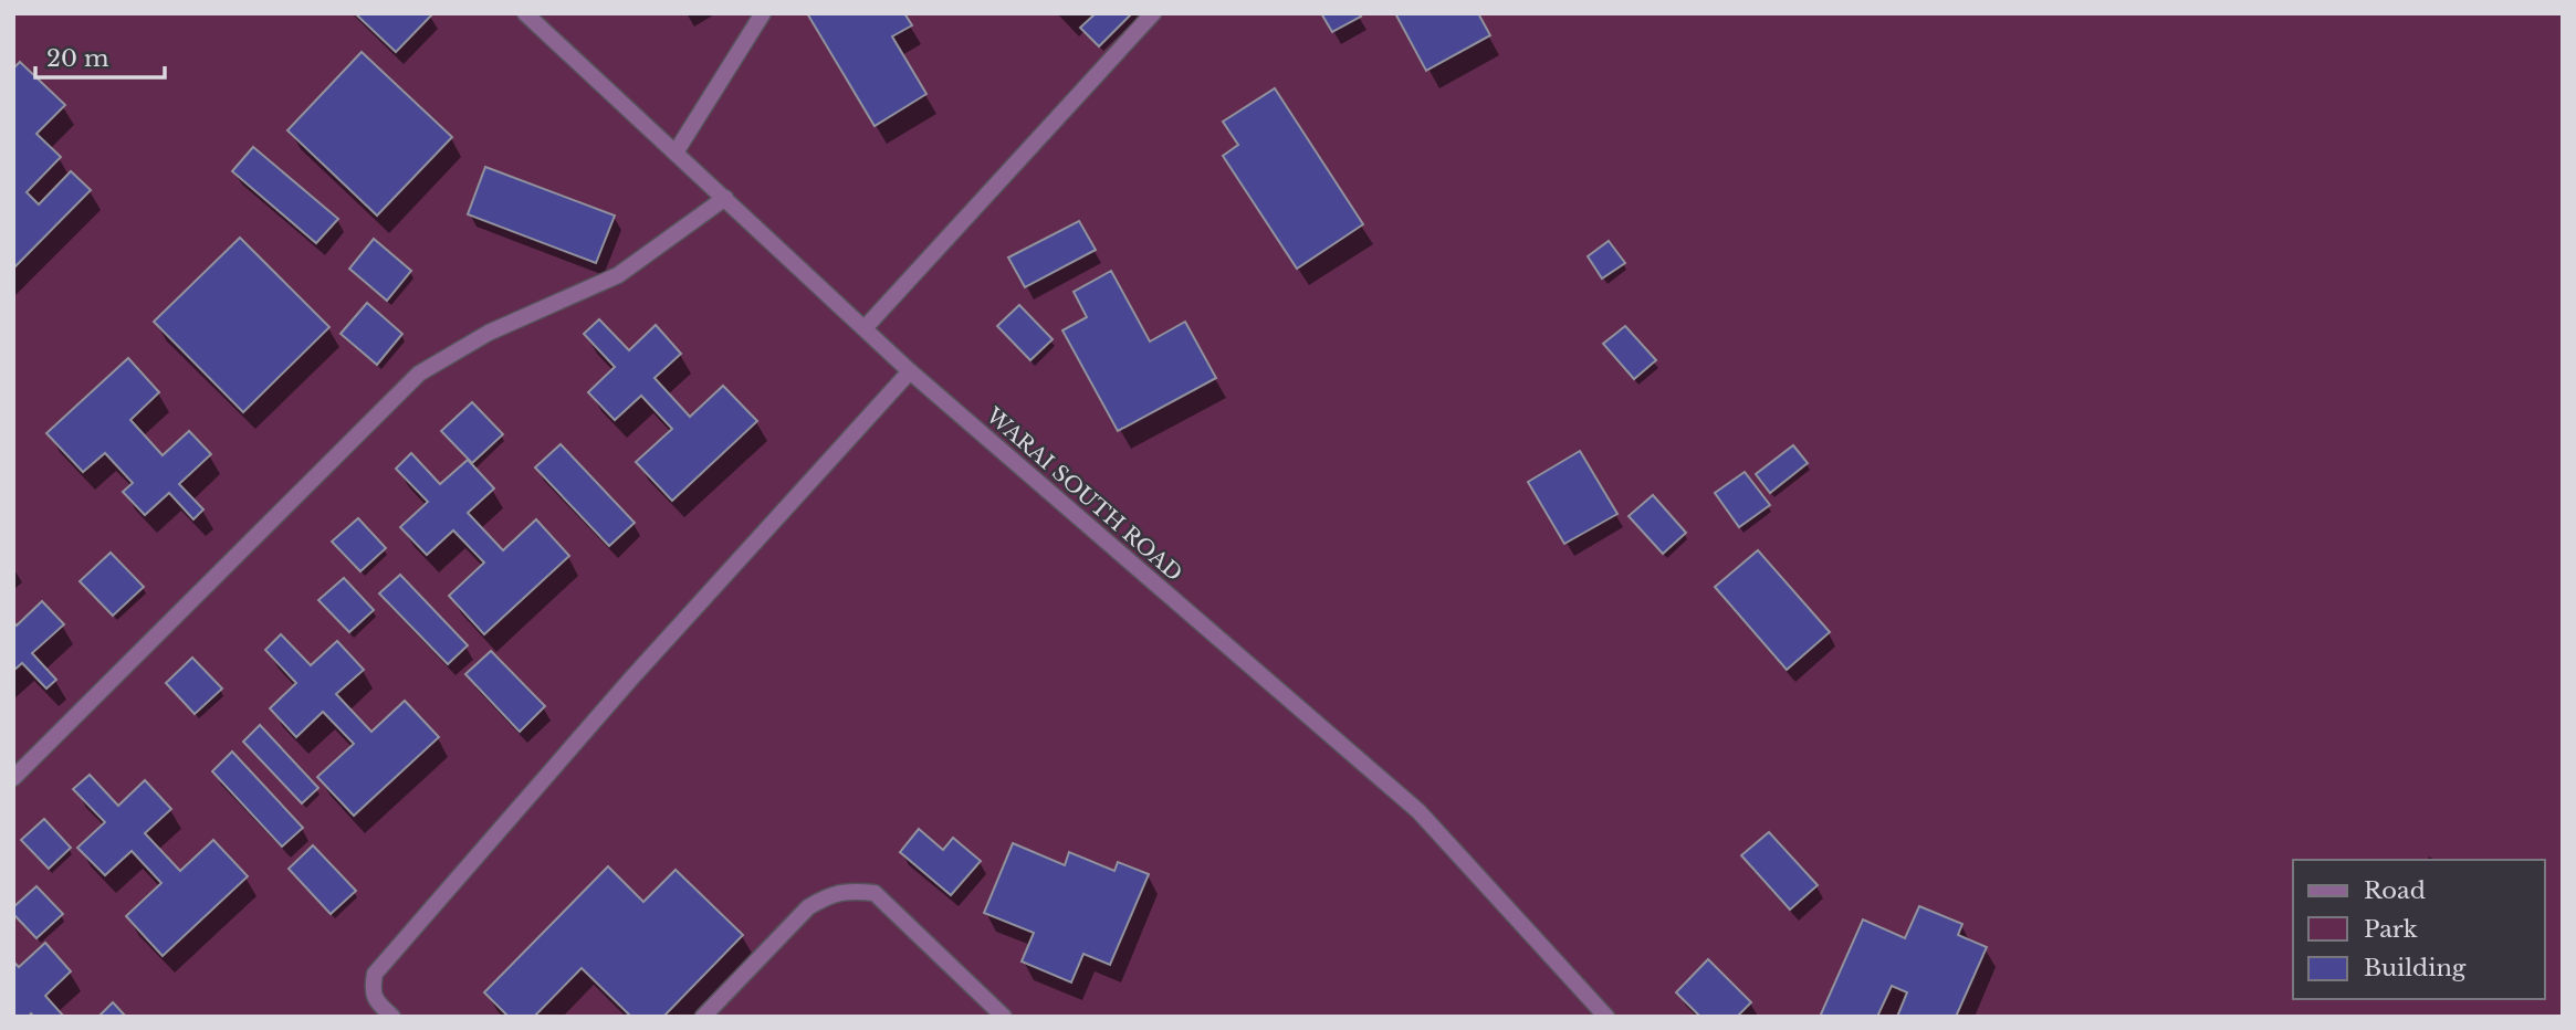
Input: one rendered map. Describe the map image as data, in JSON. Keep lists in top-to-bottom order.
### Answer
{
  "streets": {
    "street": ["WARAI SOUTH ROAD"]
  },
  "legend": ["Road", "Park", "Building"],
  "scale_bar": "20 m"
}
